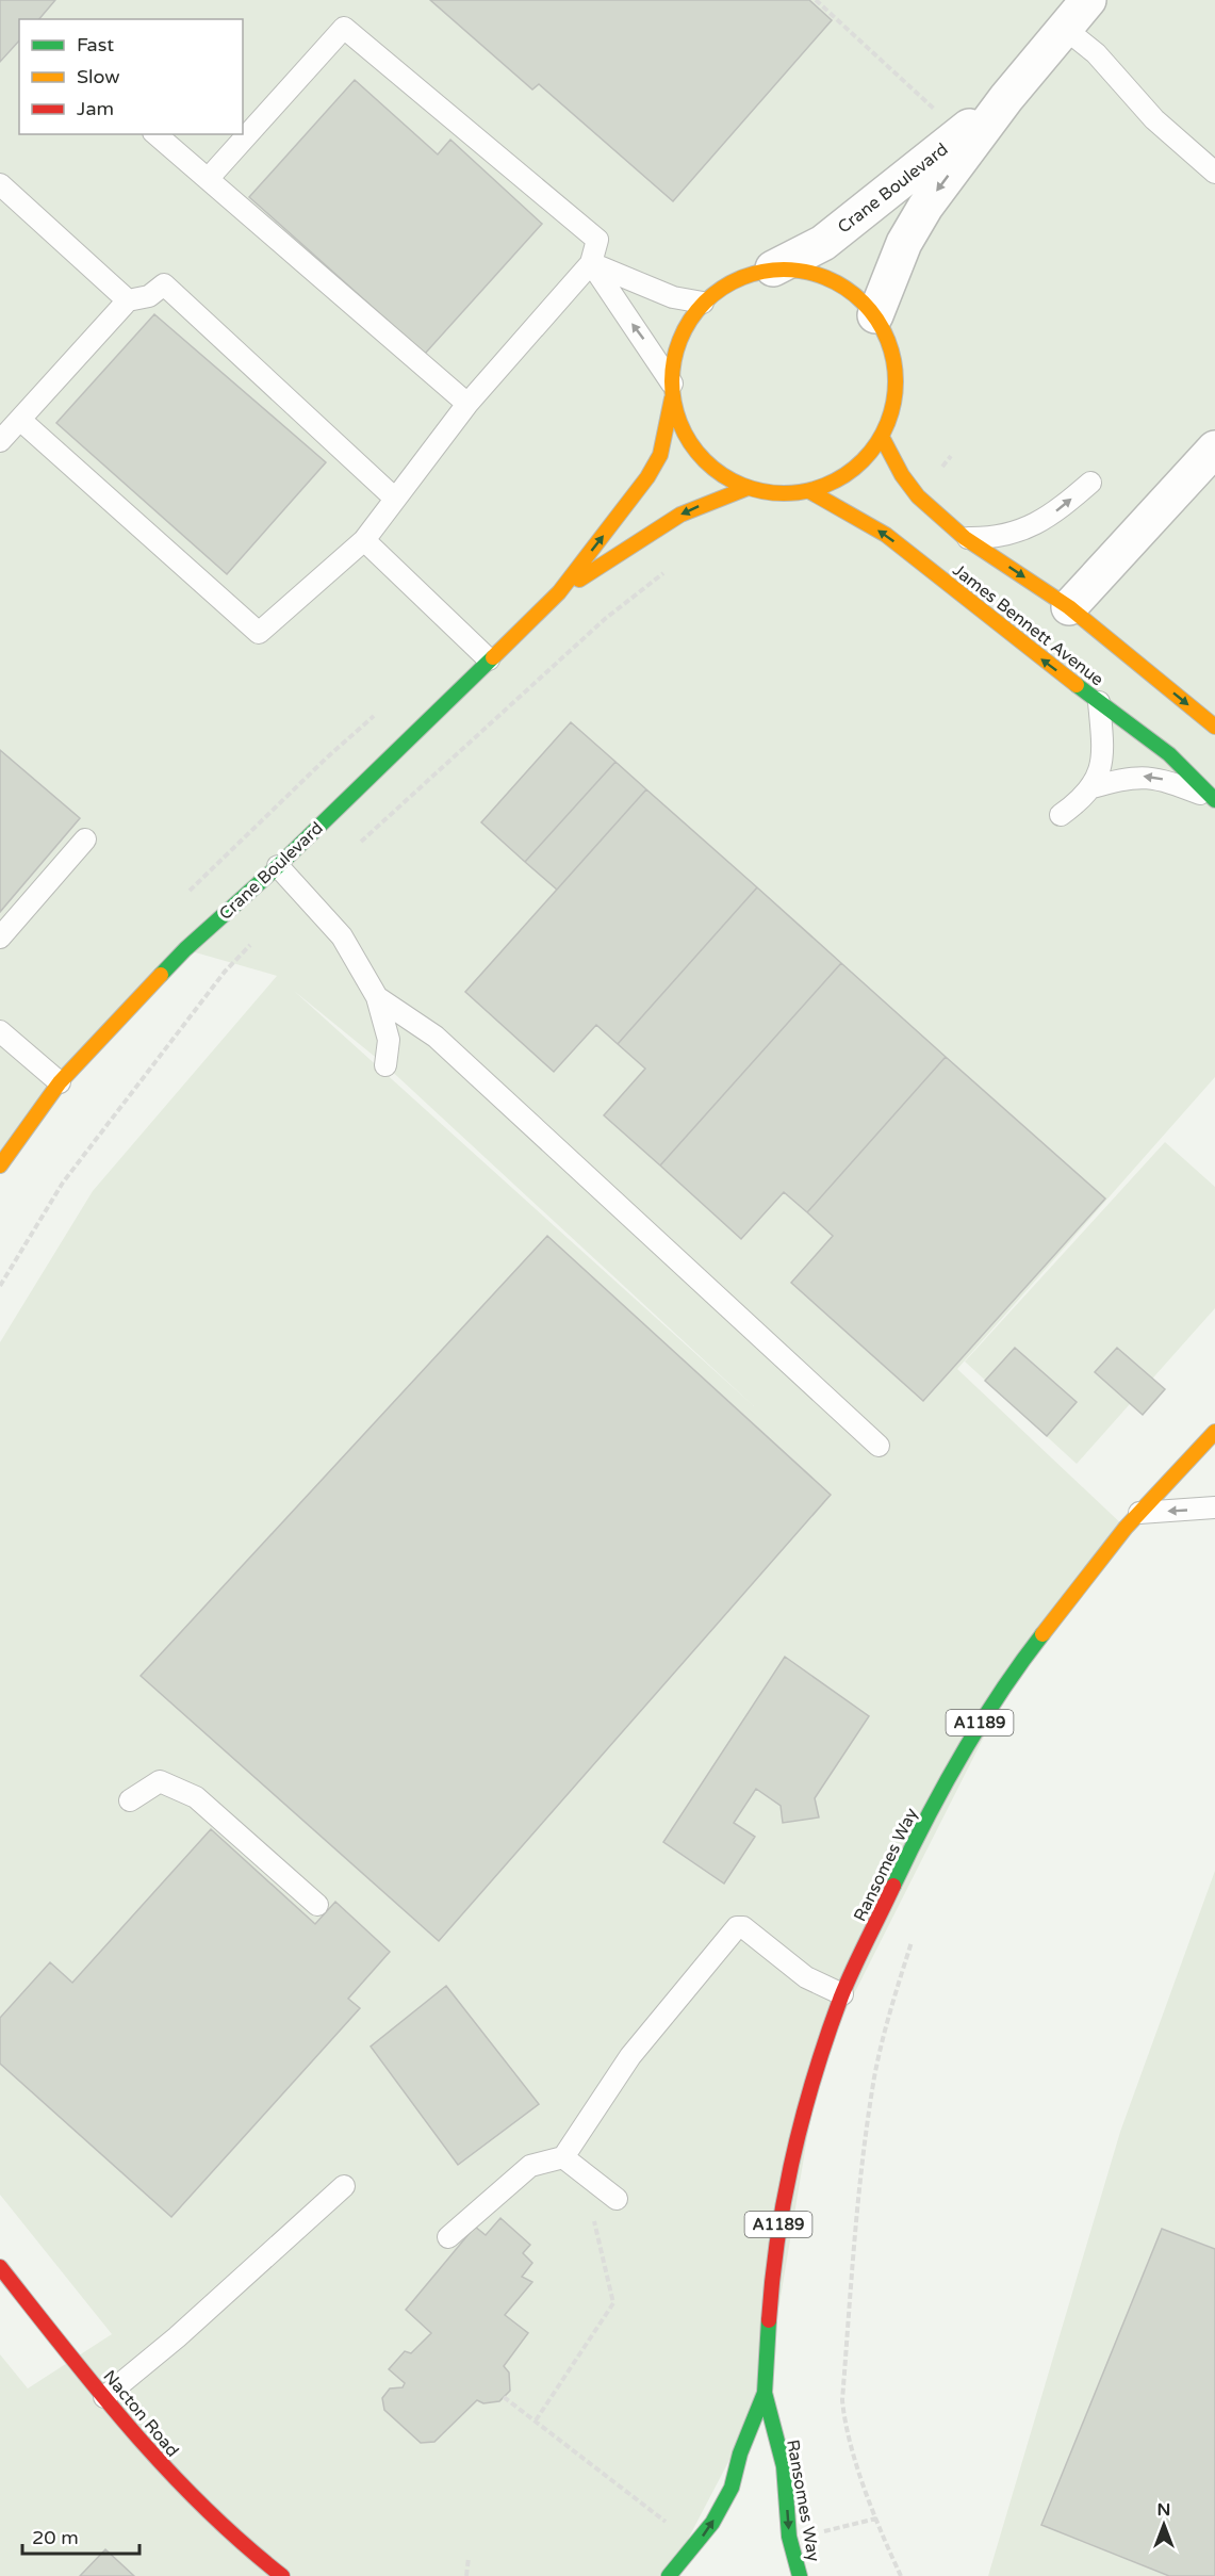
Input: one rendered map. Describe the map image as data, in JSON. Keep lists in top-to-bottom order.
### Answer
{
  "streets": {
    "street": [
      "Crane Boulevard",
      "James Bennett Avenue",
      "A1189",
      "Ransomes Way",
      "Nacton Road"
    ]
  },
  "crossings": [
    ["Crane Boulevard", "James Bennett Avenue"]
  ],
  "legend": ["Fast", "Slow", "Jam"],
  "scale_bar": "20 m",
  "north": "top"
}
